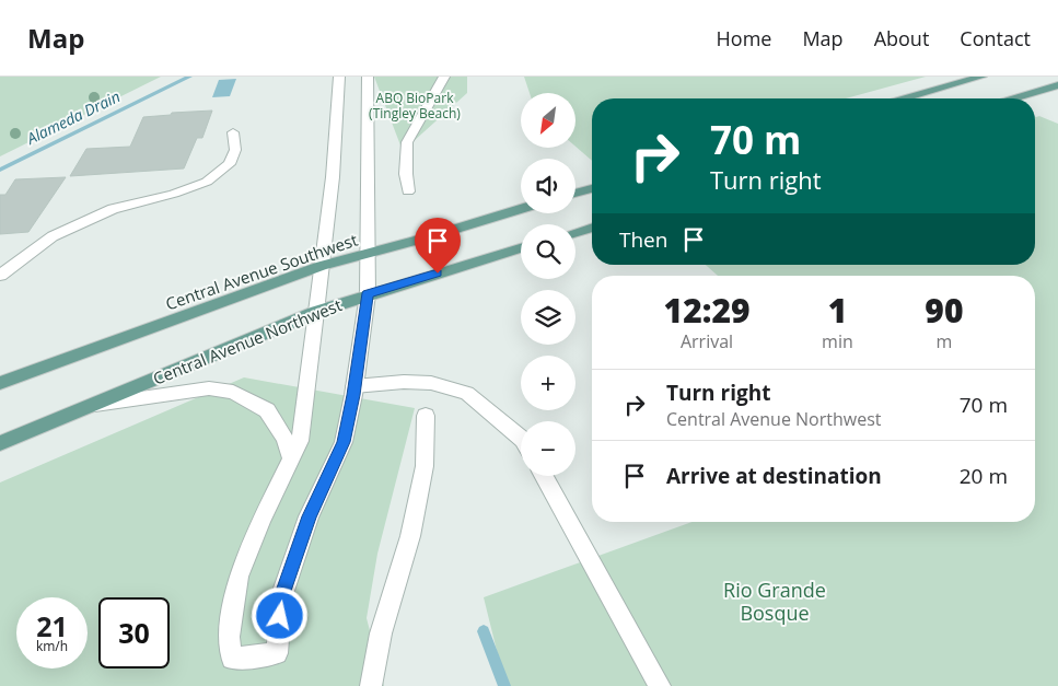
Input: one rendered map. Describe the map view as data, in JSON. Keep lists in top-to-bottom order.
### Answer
{
  "streets": {
    "main road": ["Central Avenue Southwest", "Central Avenue Northwest"]
  },
  "water": ["Alameda Drain"],
  "parks": ["ABQ BioPark (Tingley Beach)", "Rio Grande Bosque"],
  "north": "bottom left",
  "page": {
    "header": "Map",
    "nav": [
      "Home",
      "Map",
      "About",
      "Contact"
    ],
    "map_buttons": ["+", "−"],
    "turn": ["70 m", "Turn right"],
    "then": "Then",
    "eta": [
      "12:29",
      "Arrival",
      "1",
      "min",
      "90",
      "m"
    ],
    "list": [
      {
        "name": "Turn right",
        "note": "Central Avenue Northwest",
        "value": "70 m"
      },
      {
        "name": "Arrive at destination",
        "value": "20 m"
      }
    ],
    "speed": "21 km/h",
    "limit": "30"
  }
}
